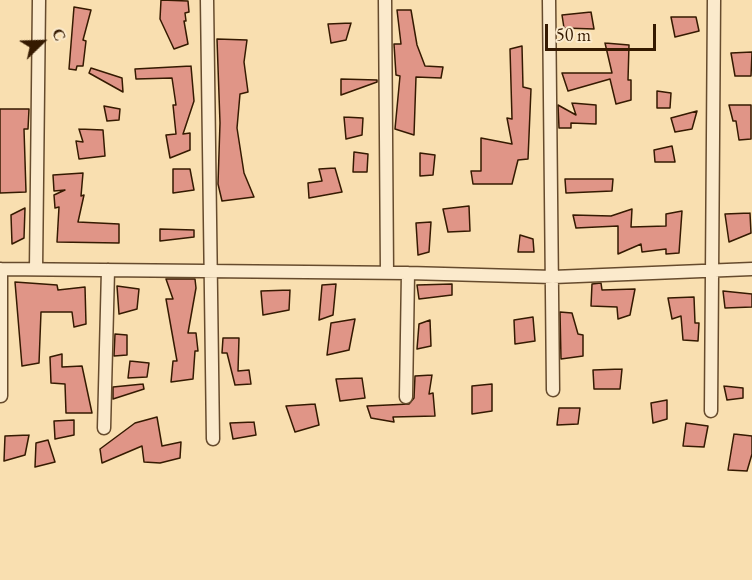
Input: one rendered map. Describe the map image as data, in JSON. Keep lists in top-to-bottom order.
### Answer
{
  "scale_bar": "50 m",
  "north": "top right"
}
